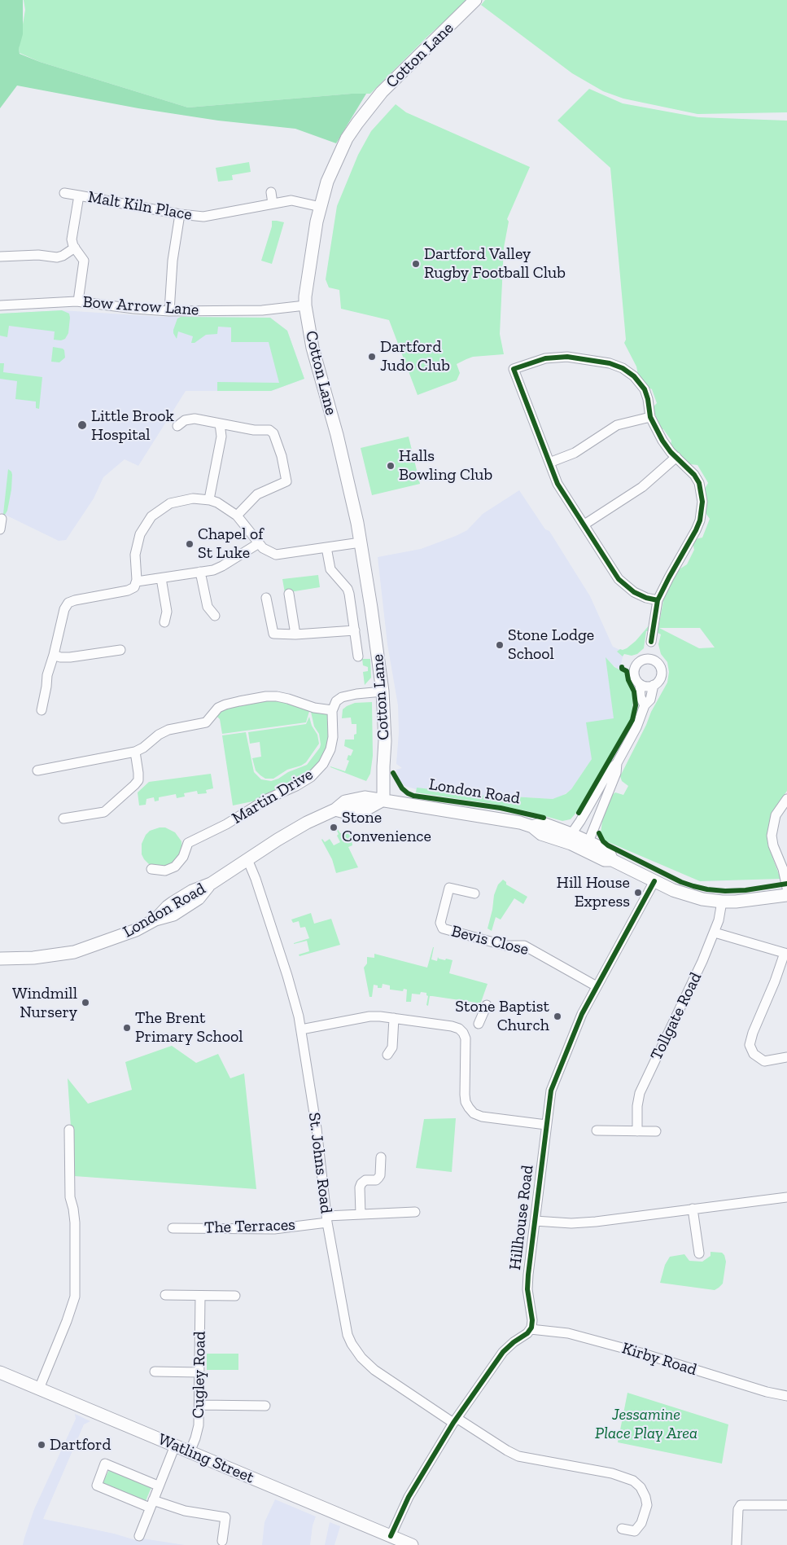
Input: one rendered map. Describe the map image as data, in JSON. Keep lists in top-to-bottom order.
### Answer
{
  "streets": {
    "main road": ["Cotton Lane", "London Road", "Watling Street"],
    "street": [
      "Malt Kiln Place",
      "Bow Arrow Lane",
      "Martin Drive",
      "Bevis Close",
      "Tollgate Road",
      "St. Johns Road",
      "Hillhouse Road",
      "The Terraces",
      "Kirby Road",
      "Cugley Road"
    ]
  },
  "crossings": [
    ["Cotton Lane", "Malt Kiln Place"],
    ["Cotton Lane", "Bow Arrow Lane"],
    ["Cotton Lane", "London Road"],
    ["Malt Kiln Place", "Bow Arrow Lane"],
    ["London Road", "Tollgate Road"],
    ["London Road", "St. Johns Road"],
    ["London Road", "Hillhouse Road"],
    ["Bevis Close", "Hillhouse Road"],
    ["St. Johns Road", "The Terraces"],
    ["Hillhouse Road", "Kirby Road"],
    ["Cugley Road", "Watling Street"]
  ],
  "parks": ["Jessamine Place Play Area"],
  "places": [
    "Dartford Valley Rugby Football Club",
    "Dartford Judo Club",
    "Little Brook Hospital",
    "Halls Bowling Club",
    "Chapel of St Luke",
    "Stone Lodge School",
    "Stone Convenience",
    "Hill House Express",
    "Windmill Nursery",
    "Stone Baptist Church",
    "The Brent Primary School",
    "Dartford"
  ]
}
